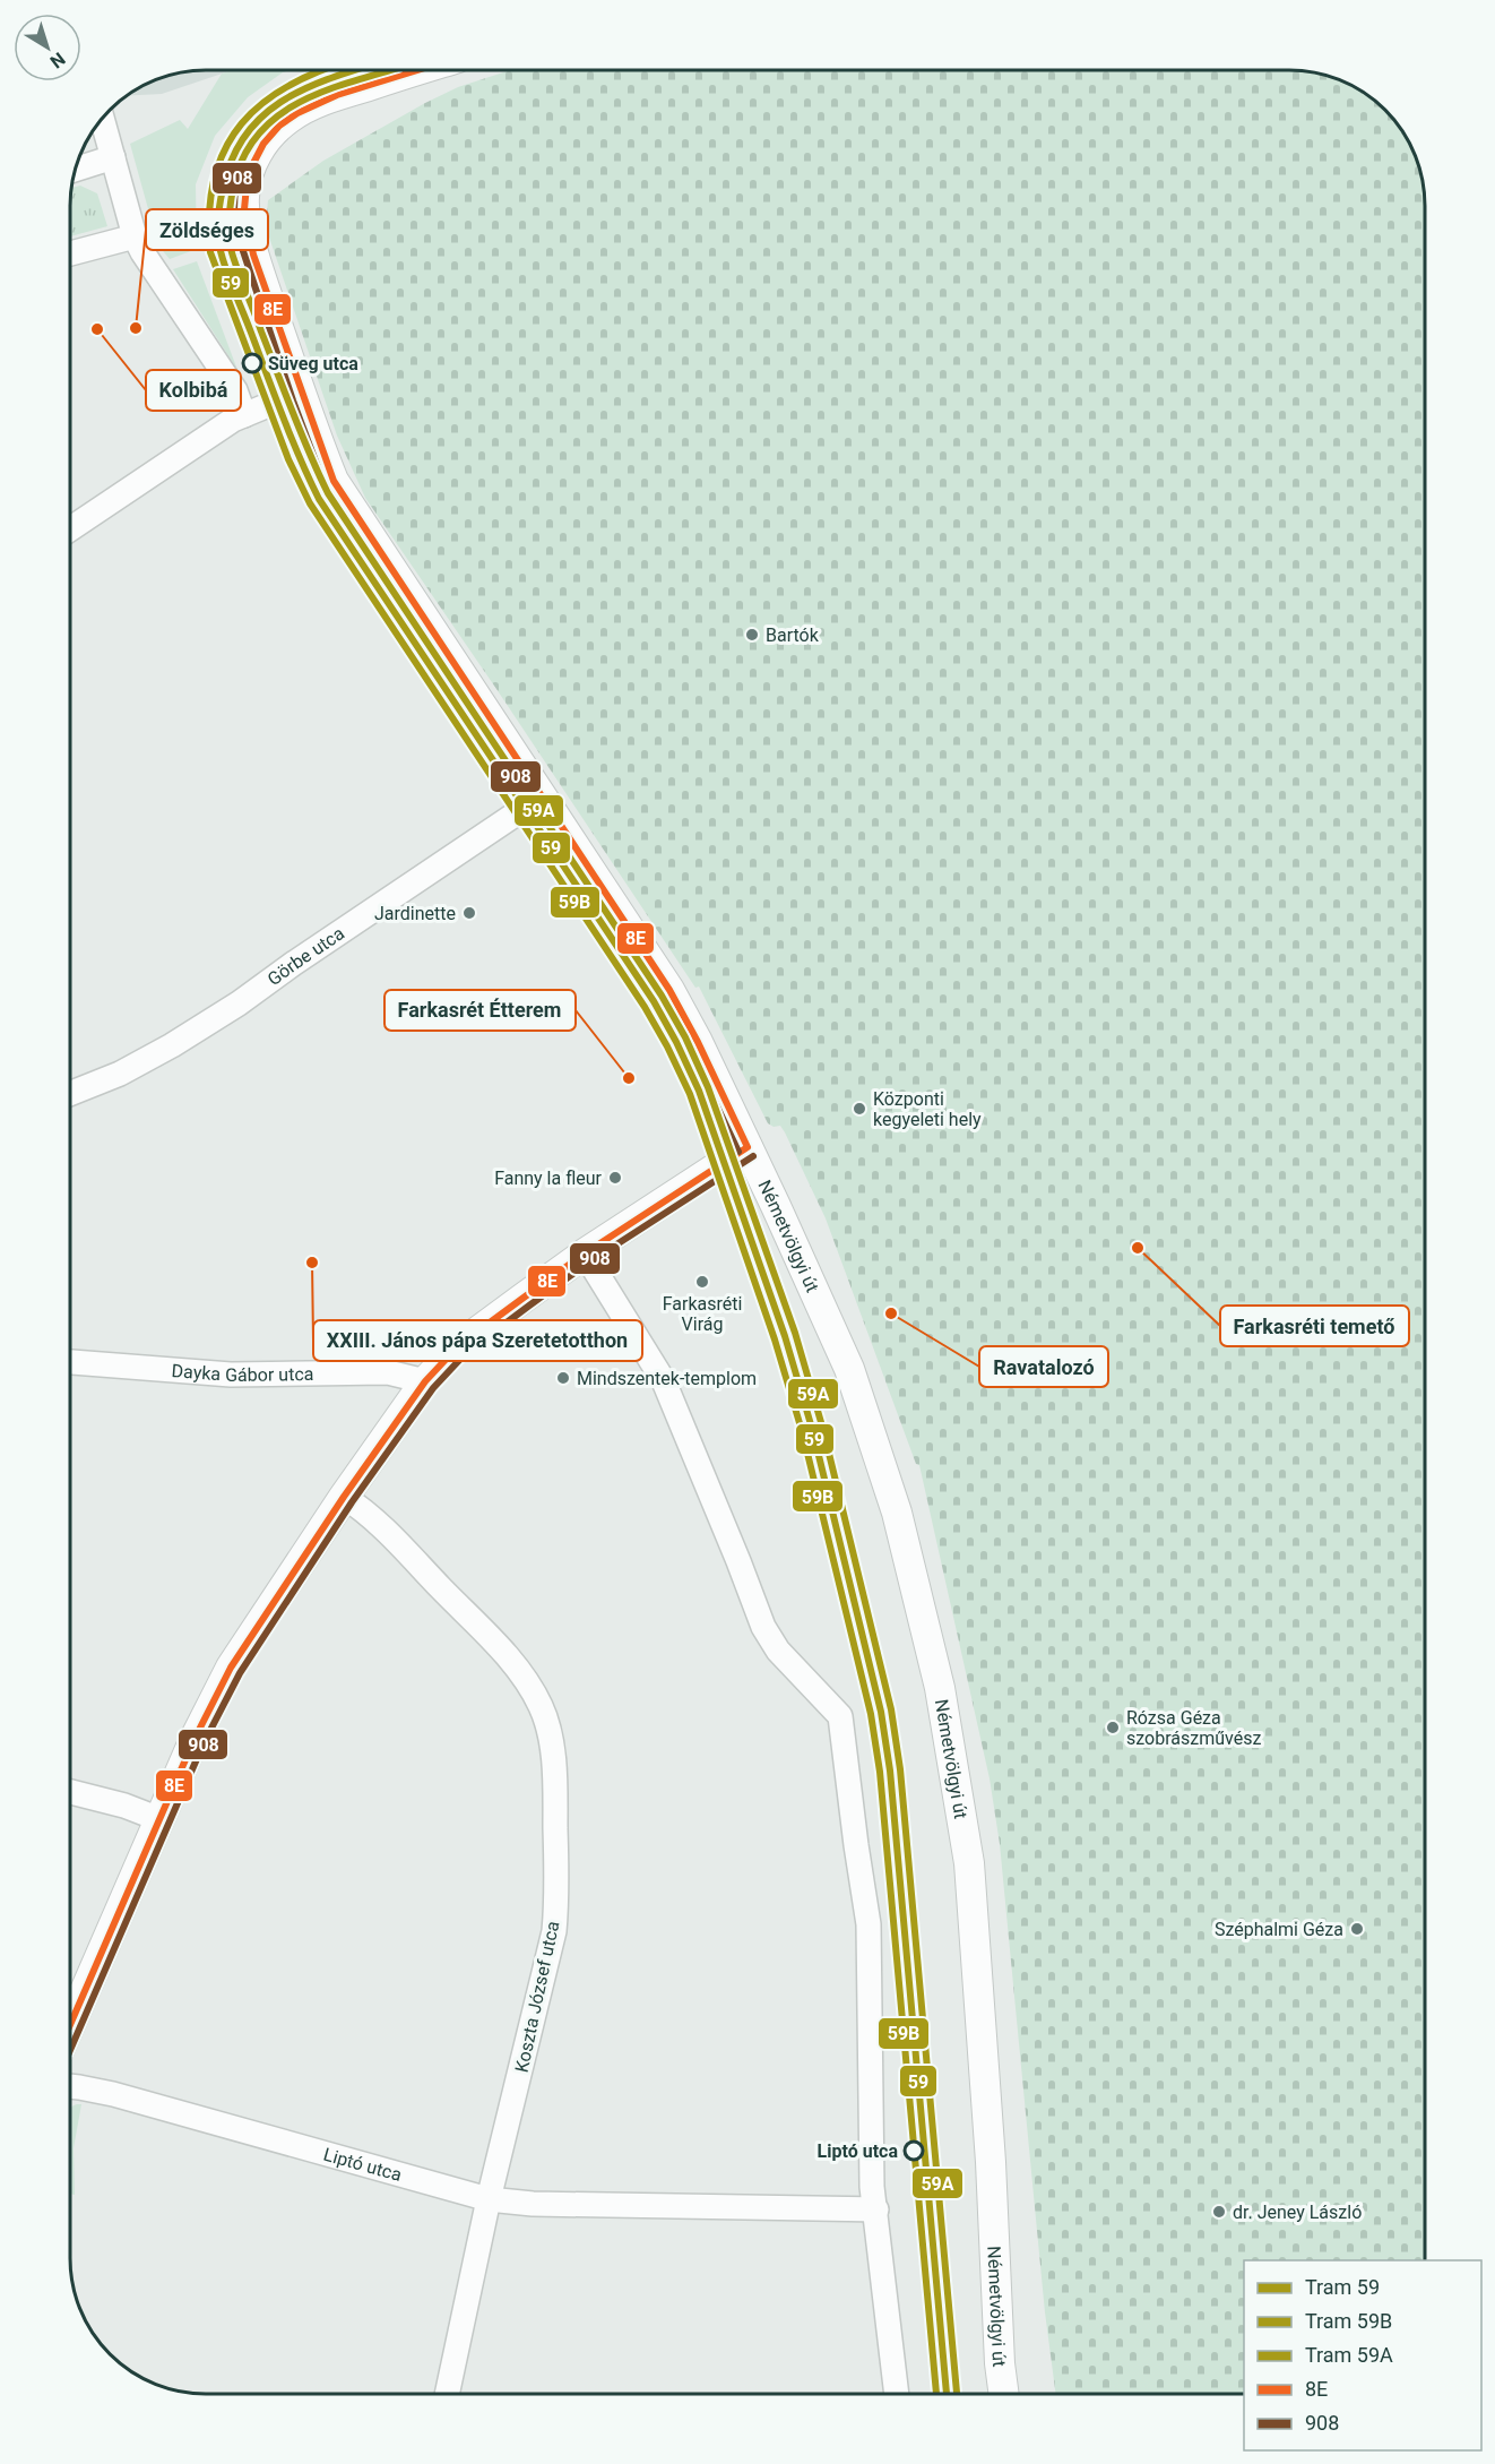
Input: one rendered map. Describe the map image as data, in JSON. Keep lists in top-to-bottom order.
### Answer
{
  "streets": {
    "street": [
      "Görbe utca",
      "Németvölgyi út",
      "Dayka Gábor utca",
      "Koszta József utca",
      "Liptó utca"
    ]
  },
  "crossings": [
    ["Görbe utca", "Németvölgyi út"],
    ["Koszta József utca", "Liptó utca"]
  ],
  "places": [
    "Zöldséges",
    "Kolbibá",
    "Süveg utca",
    "Bartók",
    "Jardinette",
    "Farkasrét Étterem",
    "Központi kegyeleti hely",
    "Fanny la fleur",
    "Farkasréti temető",
    "XXIII. János pápa Szeretetotthon",
    "Farkasréti Virág",
    "Ravatalozó",
    "Mindszentek-templom",
    "Rózsa Géza szobrászművész",
    "Széphalmi Géza",
    "Liptó utca",
    "dr. Jeney László"
  ],
  "lines": [
    "tram line 59",
    "tram line 59B",
    "tram line 59A",
    "transit line 8E",
    "transit line 908"
  ],
  "legend": [
    "Tram 59",
    "Tram 59B",
    "Tram 59A",
    "8E",
    "908"
  ],
  "north": "bottom right"
}
